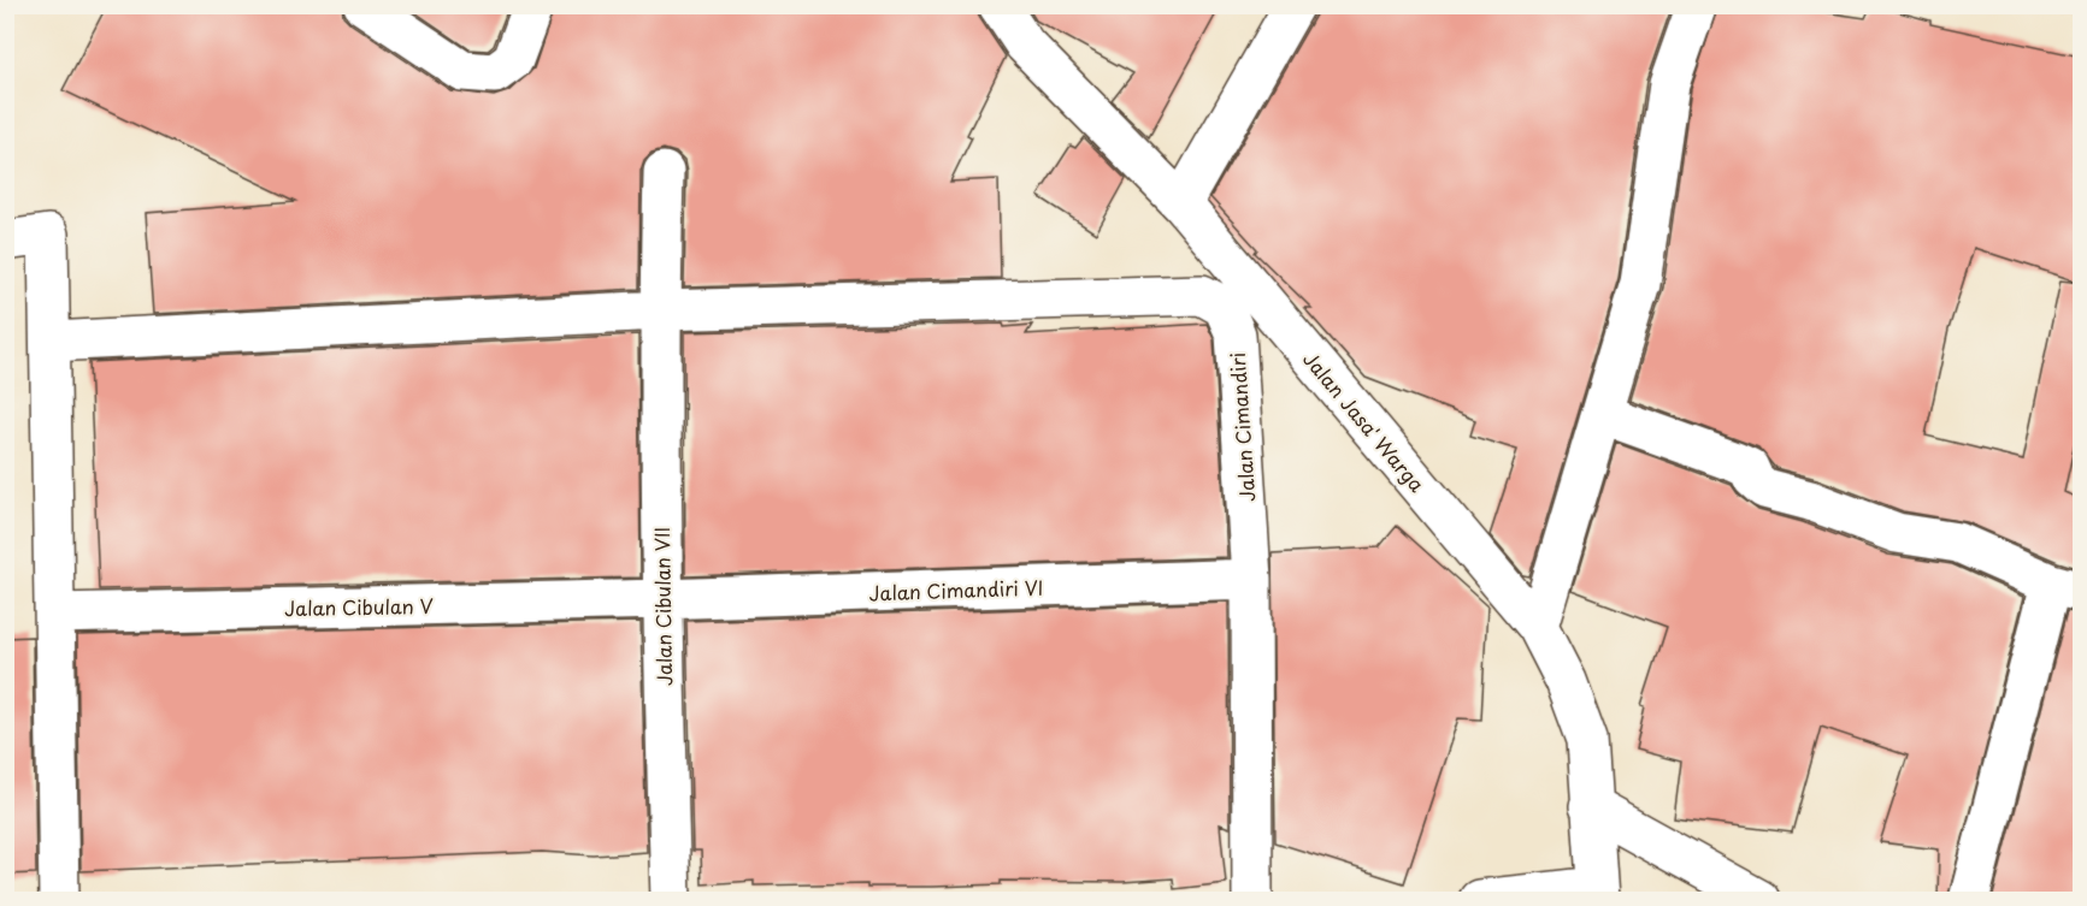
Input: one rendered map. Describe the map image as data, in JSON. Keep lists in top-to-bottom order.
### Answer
{
  "streets": {
    "street": [
      "Jalan Jasa' Warga",
      "Jalan Cimandiri",
      "Jalan Cimandiri VI",
      "Jalan Cibulan V",
      "Jalan Cibulan VII"
    ]
  },
  "crossings": [
    ["Jalan Cimandiri", "Jalan Cimandiri VI"],
    ["Jalan Cimandiri", "Jalan Cibulan VII"],
    ["Jalan Cimandiri VI", "Jalan Cibulan V"],
    ["Jalan Cimandiri VI", "Jalan Cibulan VII"],
    ["Jalan Cibulan V", "Jalan Cibulan VII"]
  ]
}
